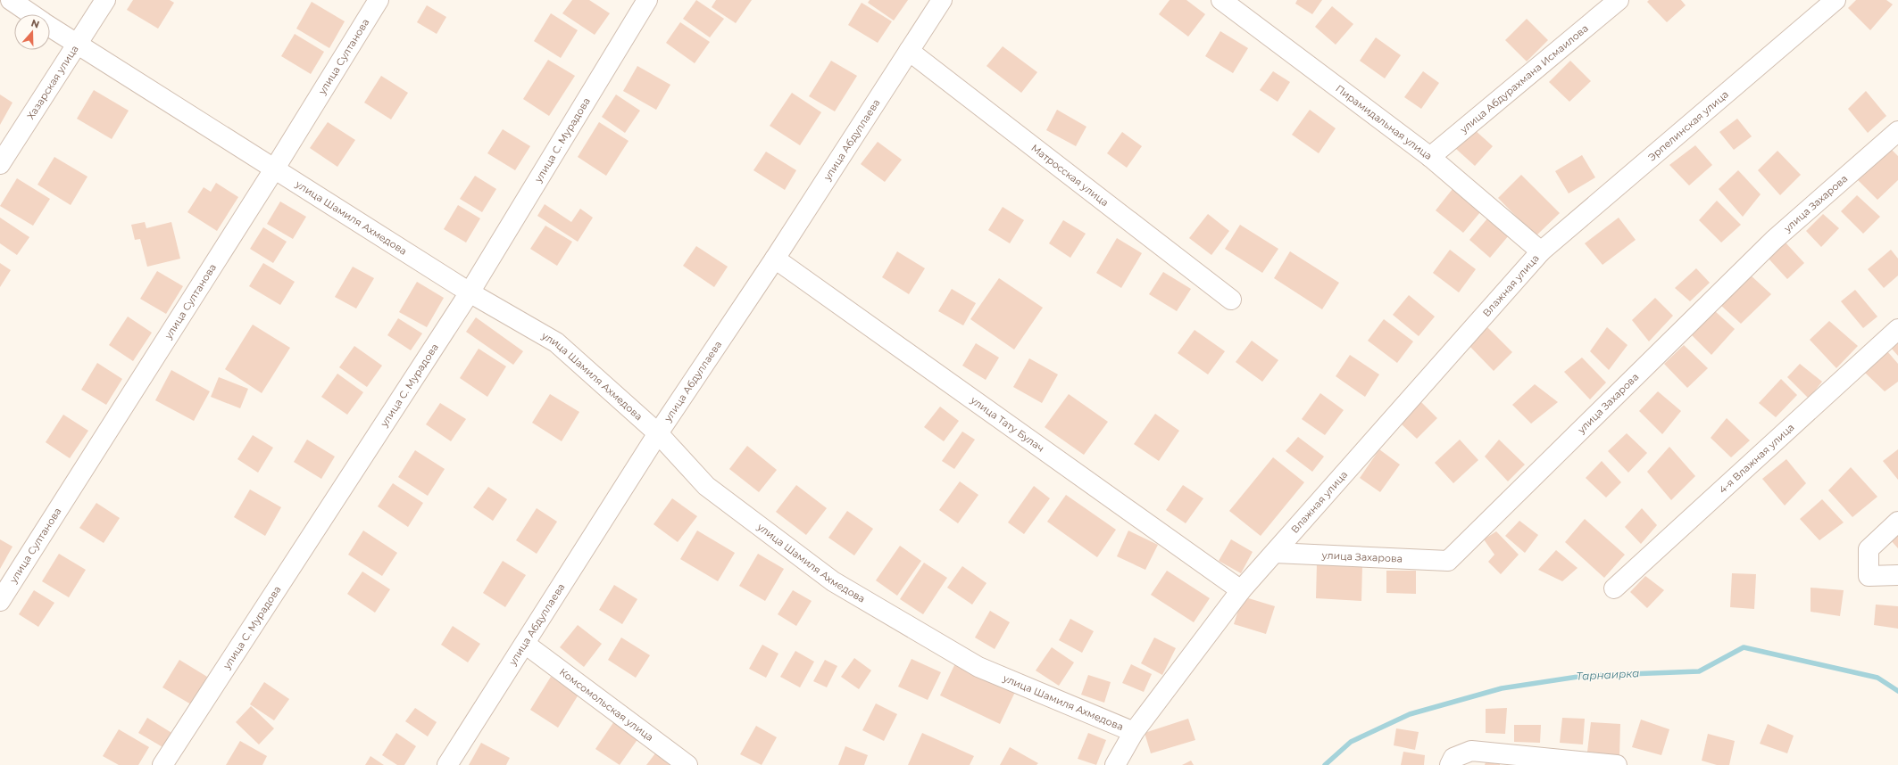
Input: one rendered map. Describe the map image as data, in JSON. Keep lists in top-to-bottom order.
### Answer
{
  "streets": {
    "street": [
      "улица Султанова",
      "улица Абдурахмана Исмаилова",
      "Хазарская улица",
      "Пирамидальная улица",
      "Эрпелинская улица",
      "улица С. Мурадова",
      "улица Абдуллаева",
      "Матросская улица",
      "улица Захарова",
      "улица Шамиля Ахмедова",
      "Влажная улица",
      "улица Тату Булач",
      "4-я Влажная улица",
      "Комсомольская улица"
    ]
  },
  "crossings": [
    ["улица Султанова", "улица Шамиля Ахмедова"],
    ["улица Абдурахмана Исмаилова", "Пирамидальная улица"],
    ["Хазарская улица", "улица Шамиля Ахмедова"],
    ["Пирамидальная улица", "Эрпелинская улица"],
    ["Пирамидальная улица", "Влажная улица"],
    ["Эрпелинская улица", "Влажная улица"],
    ["улица С. Мурадова", "улица Шамиля Ахмедова"],
    ["улица Абдуллаева", "Матросская улица"],
    ["улица Абдуллаева", "улица Шамиля Ахмедова"],
    ["улица Абдуллаева", "улица Тату Булач"],
    ["улица Абдуллаева", "Комсомольская улица"],
    ["улица Захарова", "Влажная улица"],
    ["улица Шамиля Ахмедова", "Влажная улица"],
    ["Влажная улица", "улица Тату Булач"]
  ],
  "water": ["Тарнаирка"],
  "north": "top"
}
